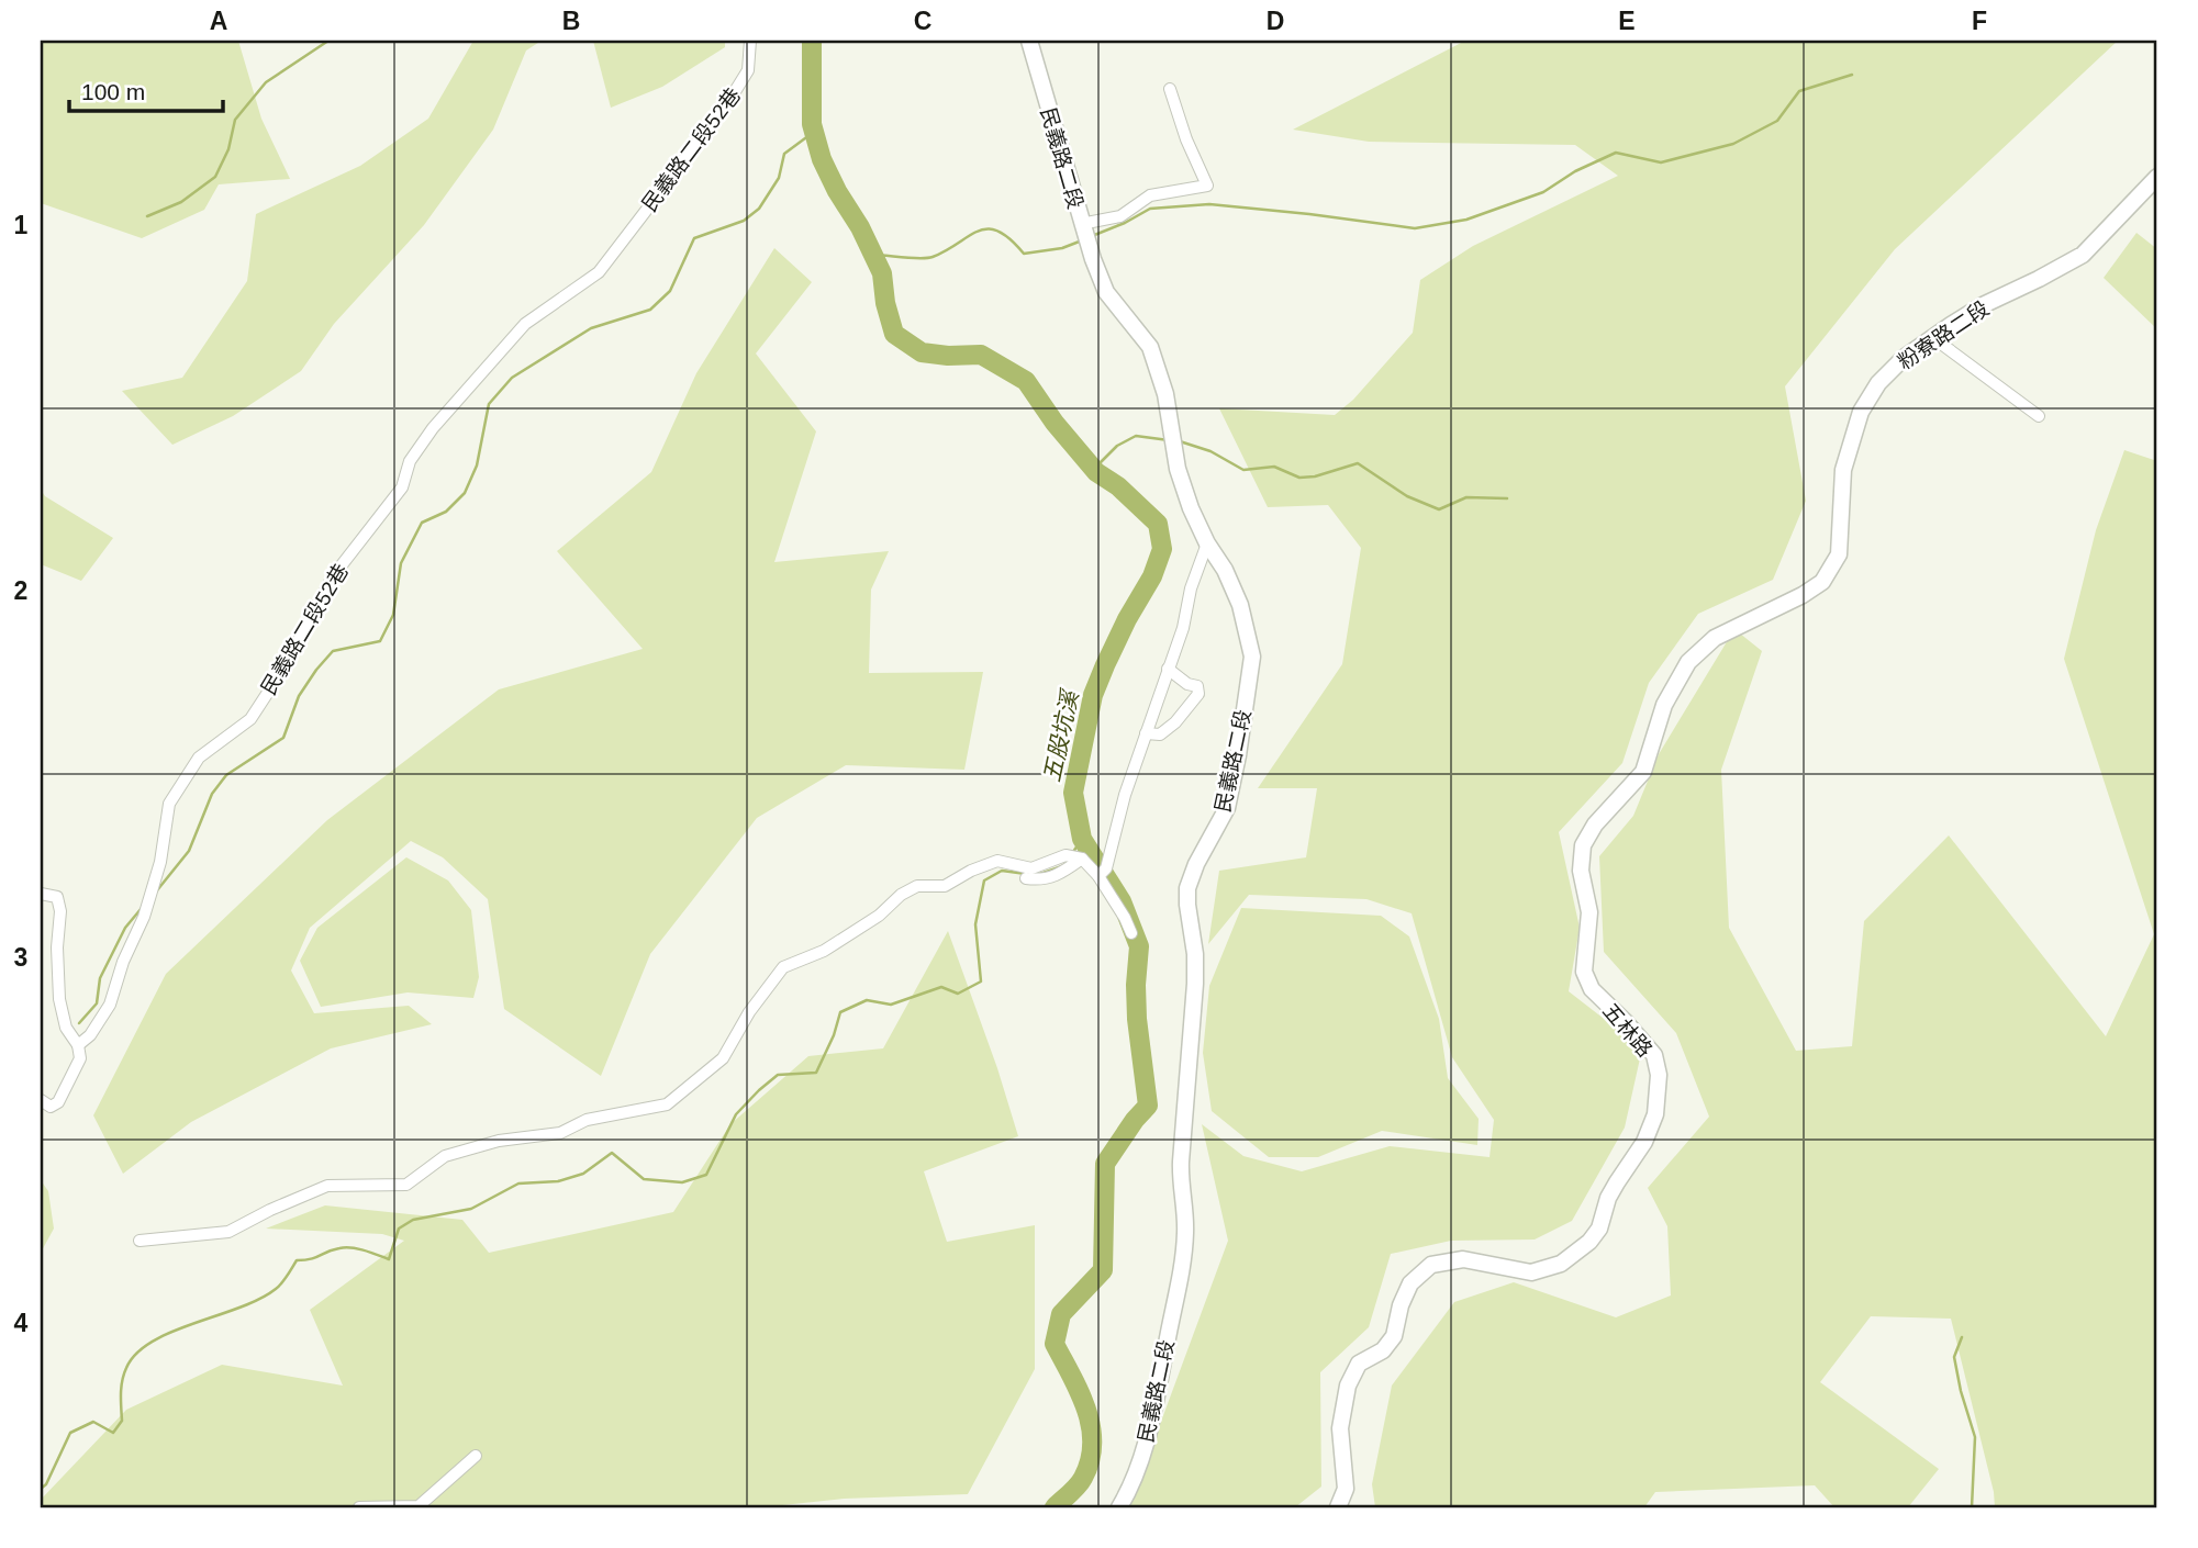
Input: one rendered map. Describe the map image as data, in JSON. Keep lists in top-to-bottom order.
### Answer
{
  "streets": {
    "main road": ["民義路二段", "粉寮路二段", "五林路"],
    "street": ["民義路二段52巷"]
  },
  "crossings": [
    ["粉寮路二段", "五林路"]
  ],
  "water": ["五股坑溪"],
  "scale_bar": "100 m",
  "grid": {
    "columns": [
      "A",
      "B",
      "C",
      "D",
      "E",
      "F"
    ],
    "rows": [
      "1",
      "2",
      "3",
      "4"
    ]
  }
}
